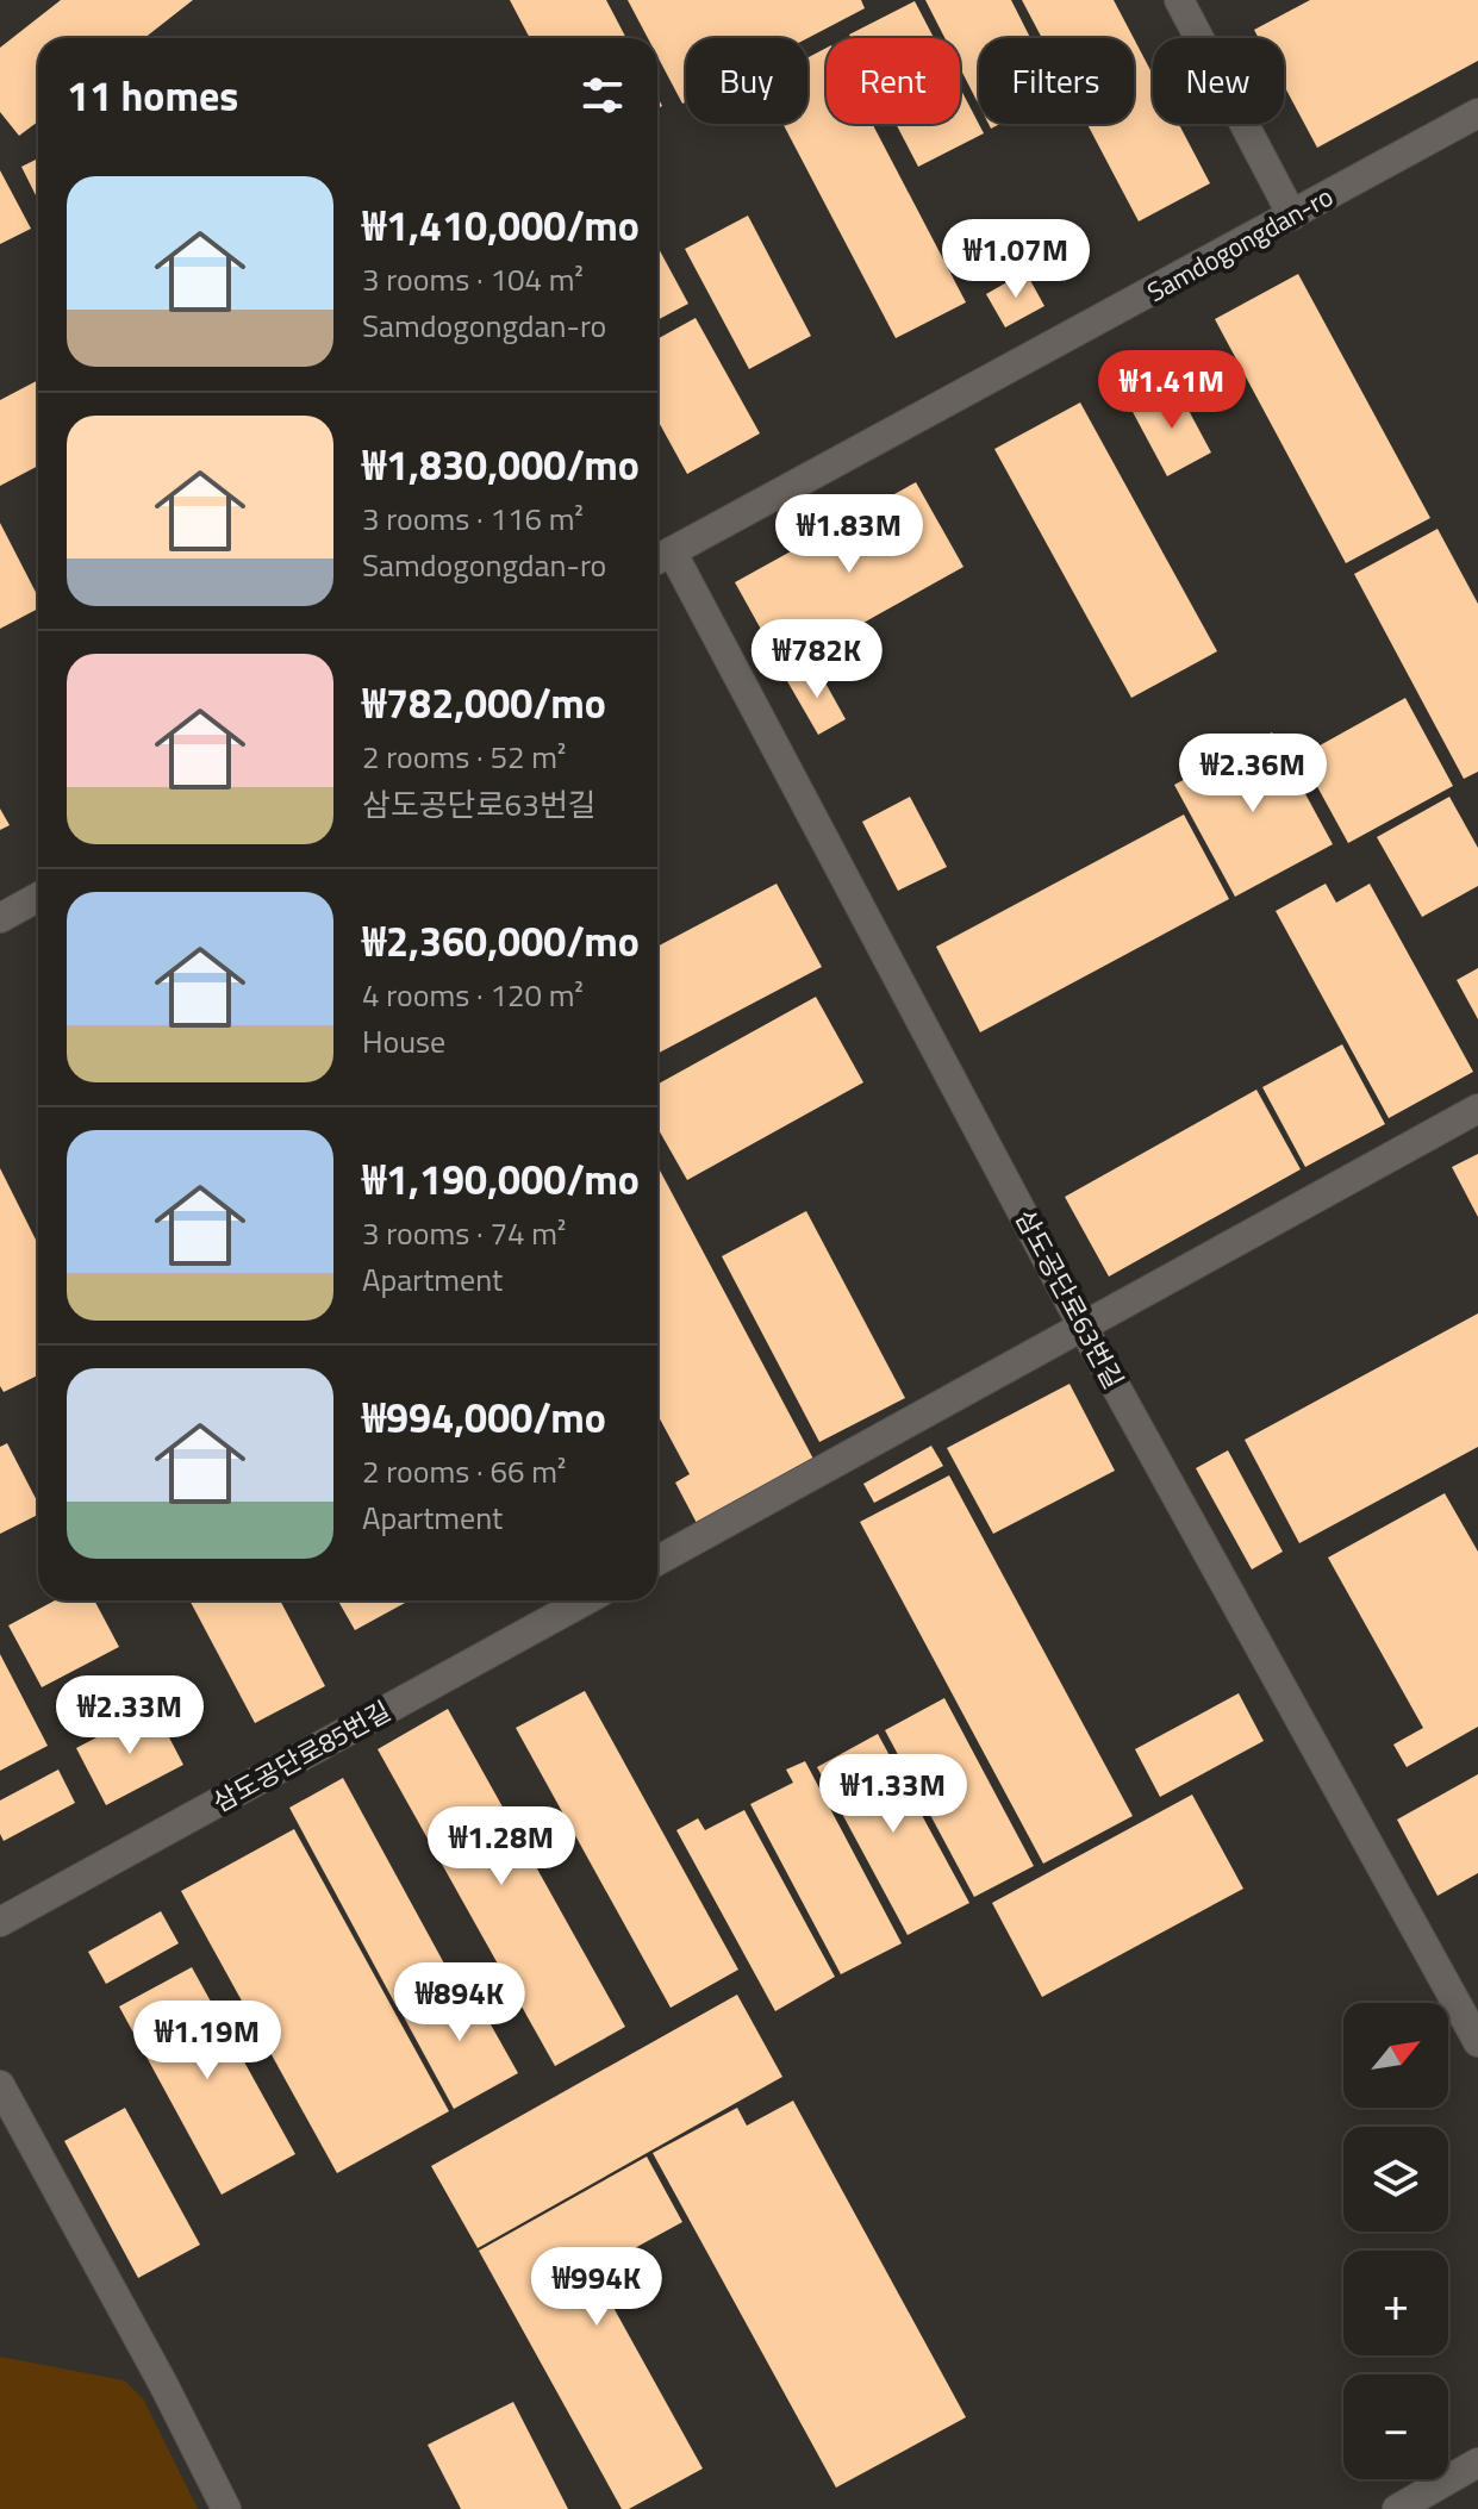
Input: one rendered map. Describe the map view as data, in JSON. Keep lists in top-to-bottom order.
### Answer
{
  "streets": {
    "street": ["Samdogongdan-ro", "삼도공단로63번길", "삼도공단로85번길"]
  },
  "crossings": [
    ["Samdogongdan-ro", "삼도공단로63번길"]
  ],
  "north": "top right",
  "page": {
    "chip": [
      "Buy",
      "Rent",
      "Filters",
      "New"
    ],
    "heading": "11 homes",
    "list": [
      {
        "name": "₩1,410,000/mo",
        "note": "3 rooms · 104 m² · Samdogongdan-ro"
      },
      {
        "name": "₩1,830,000/mo",
        "note": "3 rooms · 116 m² · Samdogongdan-ro"
      },
      {
        "name": "₩782,000/mo",
        "note": "2 rooms · 52 m² · 삼도공단로63번길"
      },
      {
        "name": "₩2,360,000/mo",
        "note": "4 rooms · 120 m² · House"
      },
      {
        "name": "₩1,190,000/mo",
        "note": "3 rooms · 74 m² · Apartment"
      },
      {
        "name": "₩994,000/mo",
        "note": "2 rooms · 66 m² · Apartment"
      }
    ],
    "price": [
      "₩1.07M",
      "₩1.41M",
      "₩1.83M",
      "₩782K",
      "₩2.36M",
      "₩2.33M",
      "₩1.33M",
      "₩1.28M",
      "₩894K",
      "₩1.19M",
      "₩994K"
    ],
    "map_buttons": ["+", "−"]
  }
}
